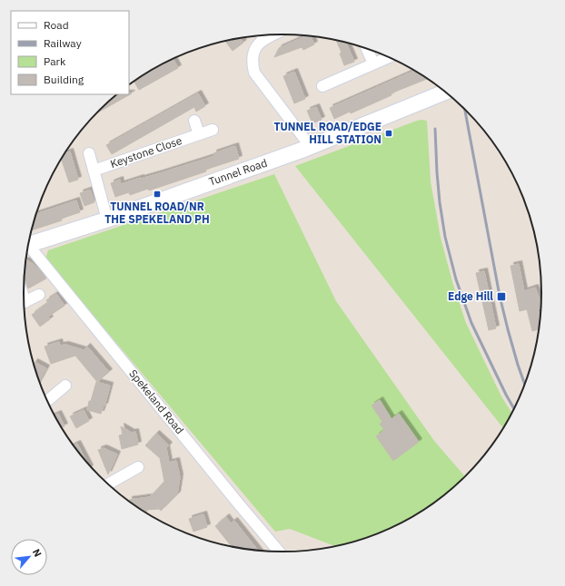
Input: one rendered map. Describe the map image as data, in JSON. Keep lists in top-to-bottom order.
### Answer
{
  "streets": {
    "main road": ["Tunnel Road"],
    "street": ["Keystone Close", "Spekeland Road"]
  },
  "places": {
    "transit": ["TUNNEL ROAD/EDGE HILL STATION", "TUNNEL ROAD/NR THE SPEKELAND PH", "Edge Hill"]
  },
  "legend": [
    "Road",
    "Railway",
    "Park",
    "Building"
  ],
  "north": "top right"
}
